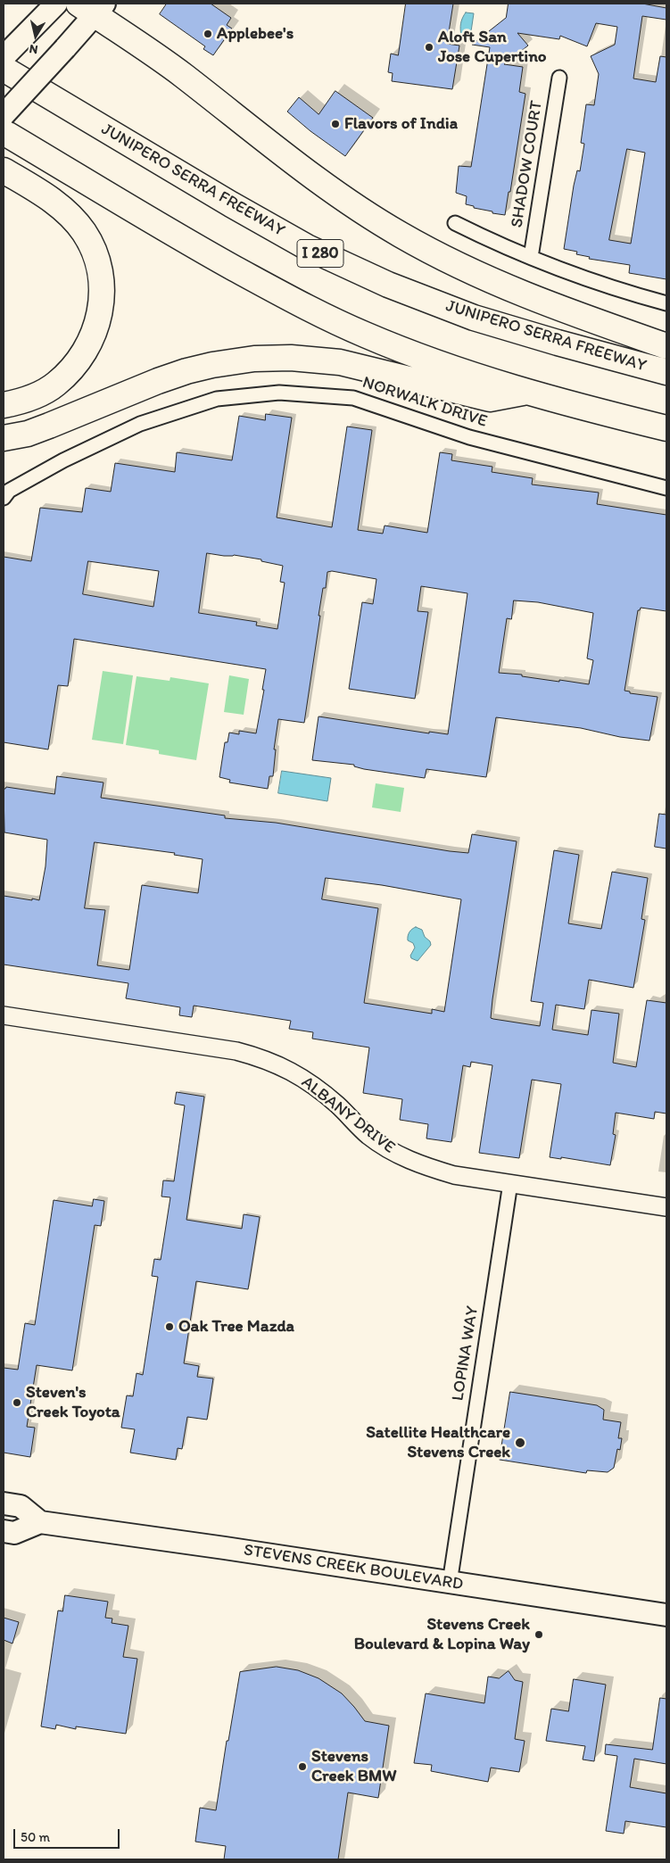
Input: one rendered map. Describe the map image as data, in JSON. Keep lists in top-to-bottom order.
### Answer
{
  "streets": {
    "highway": ["JUNIPERO SERRA FREEWAY", "I 280"],
    "main road": ["STEVENS CREEK BOULEVARD"],
    "street": [
      "SHADOW COURT",
      "NORWALK DRIVE",
      "ALBANY DRIVE",
      "LOPINA WAY"
    ]
  },
  "crossings": [
    ["ALBANY DRIVE", "LOPINA WAY"],
    ["LOPINA WAY", "STEVENS CREEK BOULEVARD"]
  ],
  "places": [
    "Applebee's",
    "Aloft San Jose Cupertino",
    "Flavors of India",
    "Oak Tree Mazda",
    "Steven's Creek Toyota",
    "Satellite Healthcare Stevens Creek",
    "Stevens Creek Boulevard & Lopina Way",
    "Stevens Creek BMW"
  ],
  "scale_bar": "50 m",
  "north": "bottom"
}
